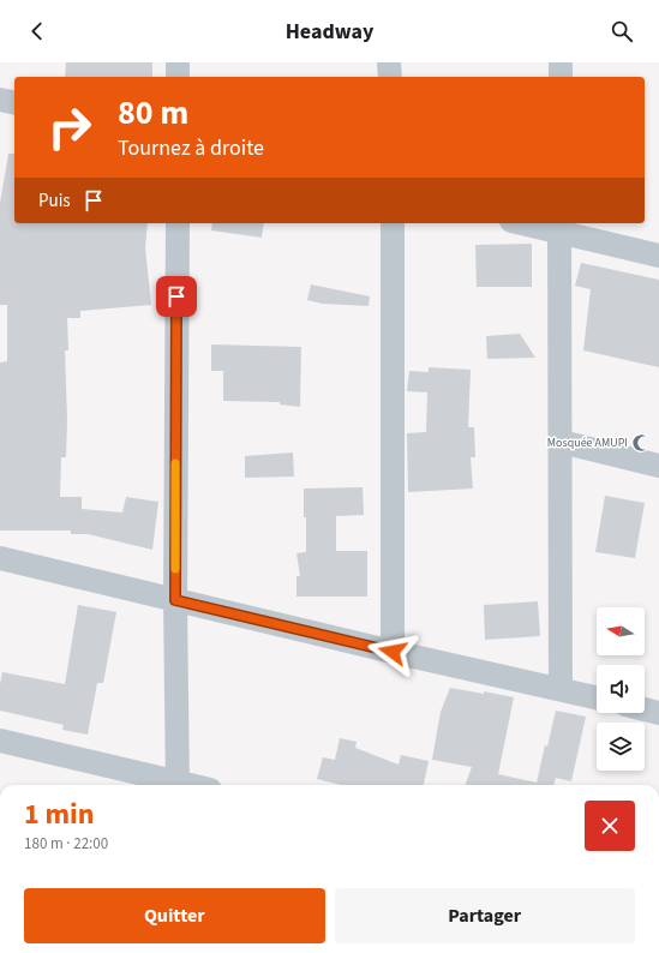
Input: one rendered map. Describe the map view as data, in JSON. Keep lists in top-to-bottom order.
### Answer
{
  "places": {
    "mosque": ["Mosquée AMUPI"]
  },
  "north": "left",
  "page": {
    "header": "Headway",
    "turn": ["80 m", "Tournez à droite"],
    "then": "Puis",
    "heading": ["1 min", "180 m · 22:00"],
    "buttons": ["Quitter", "Partager"]
  }
}
